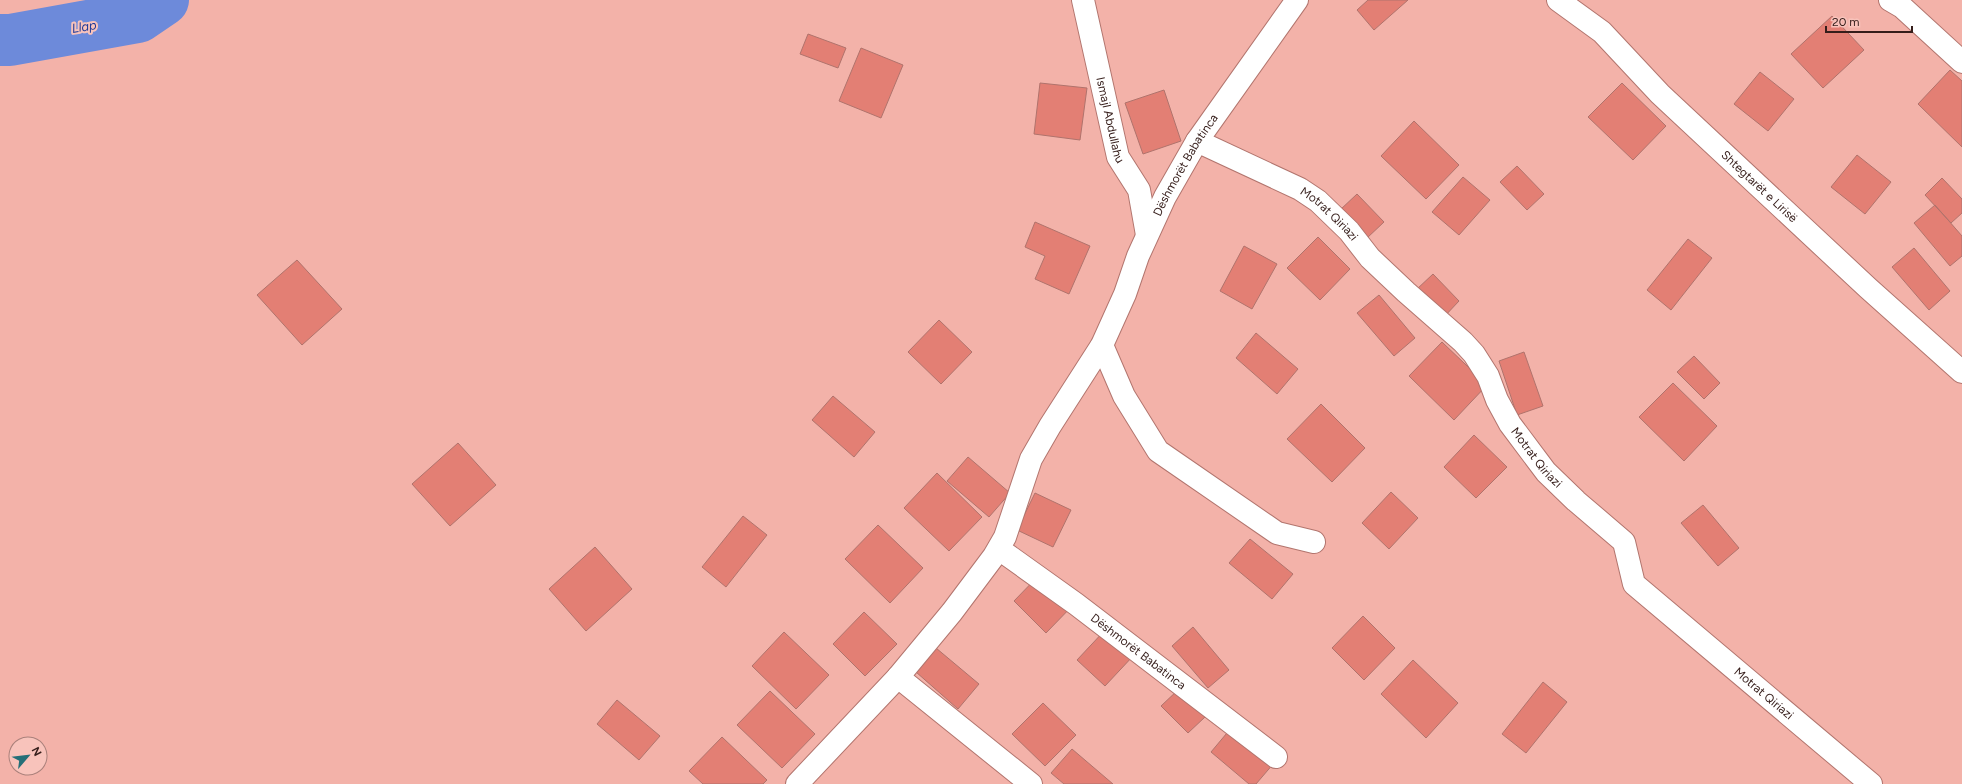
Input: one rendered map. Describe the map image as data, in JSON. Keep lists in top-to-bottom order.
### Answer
{
  "streets": {
    "street": [
      "Ismajl Abdullahu",
      "Dëshmorët Babatinca",
      "Shtegtarët e Lirisë",
      "Motrat Qiriazi"
    ]
  },
  "crossings": [
    ["Ismajl Abdullahu", "Dëshmorët Babatinca"],
    ["Dëshmorët Babatinca", "Motrat Qiriazi"]
  ],
  "water": ["Llap"],
  "scale_bar": "20 m",
  "north": "top right"
}
